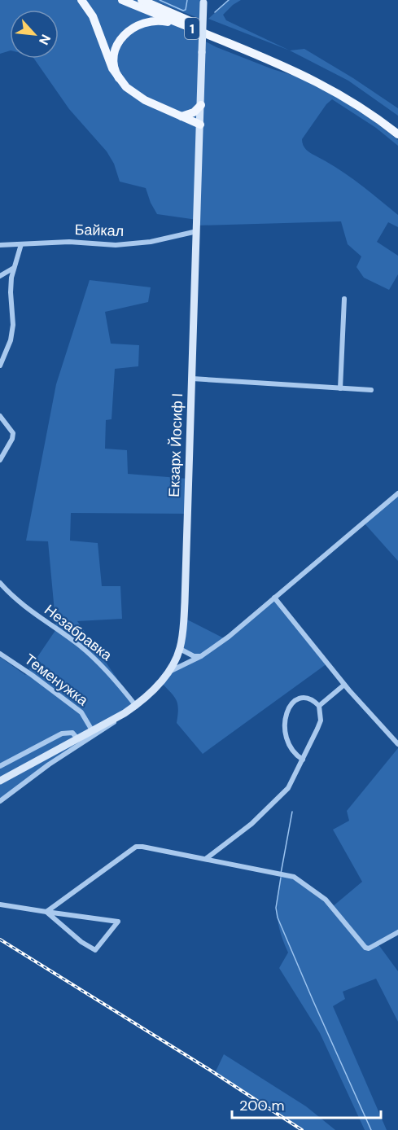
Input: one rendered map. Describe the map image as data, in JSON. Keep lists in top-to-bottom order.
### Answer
{
  "streets": {
    "main road": ["1", "Екзарх Йосиф I"],
    "street": ["Байкал", "Незабравка", "Теменужка"]
  },
  "crossings": [
    ["Байкал", "Екзарх Йосиф I"],
    ["Екзарх Йосиф I", "Незабравка"],
    ["Екзарх Йосиф I", "Теменужка"]
  ],
  "scale_bar": "200 m",
  "north": "bottom right"
}
